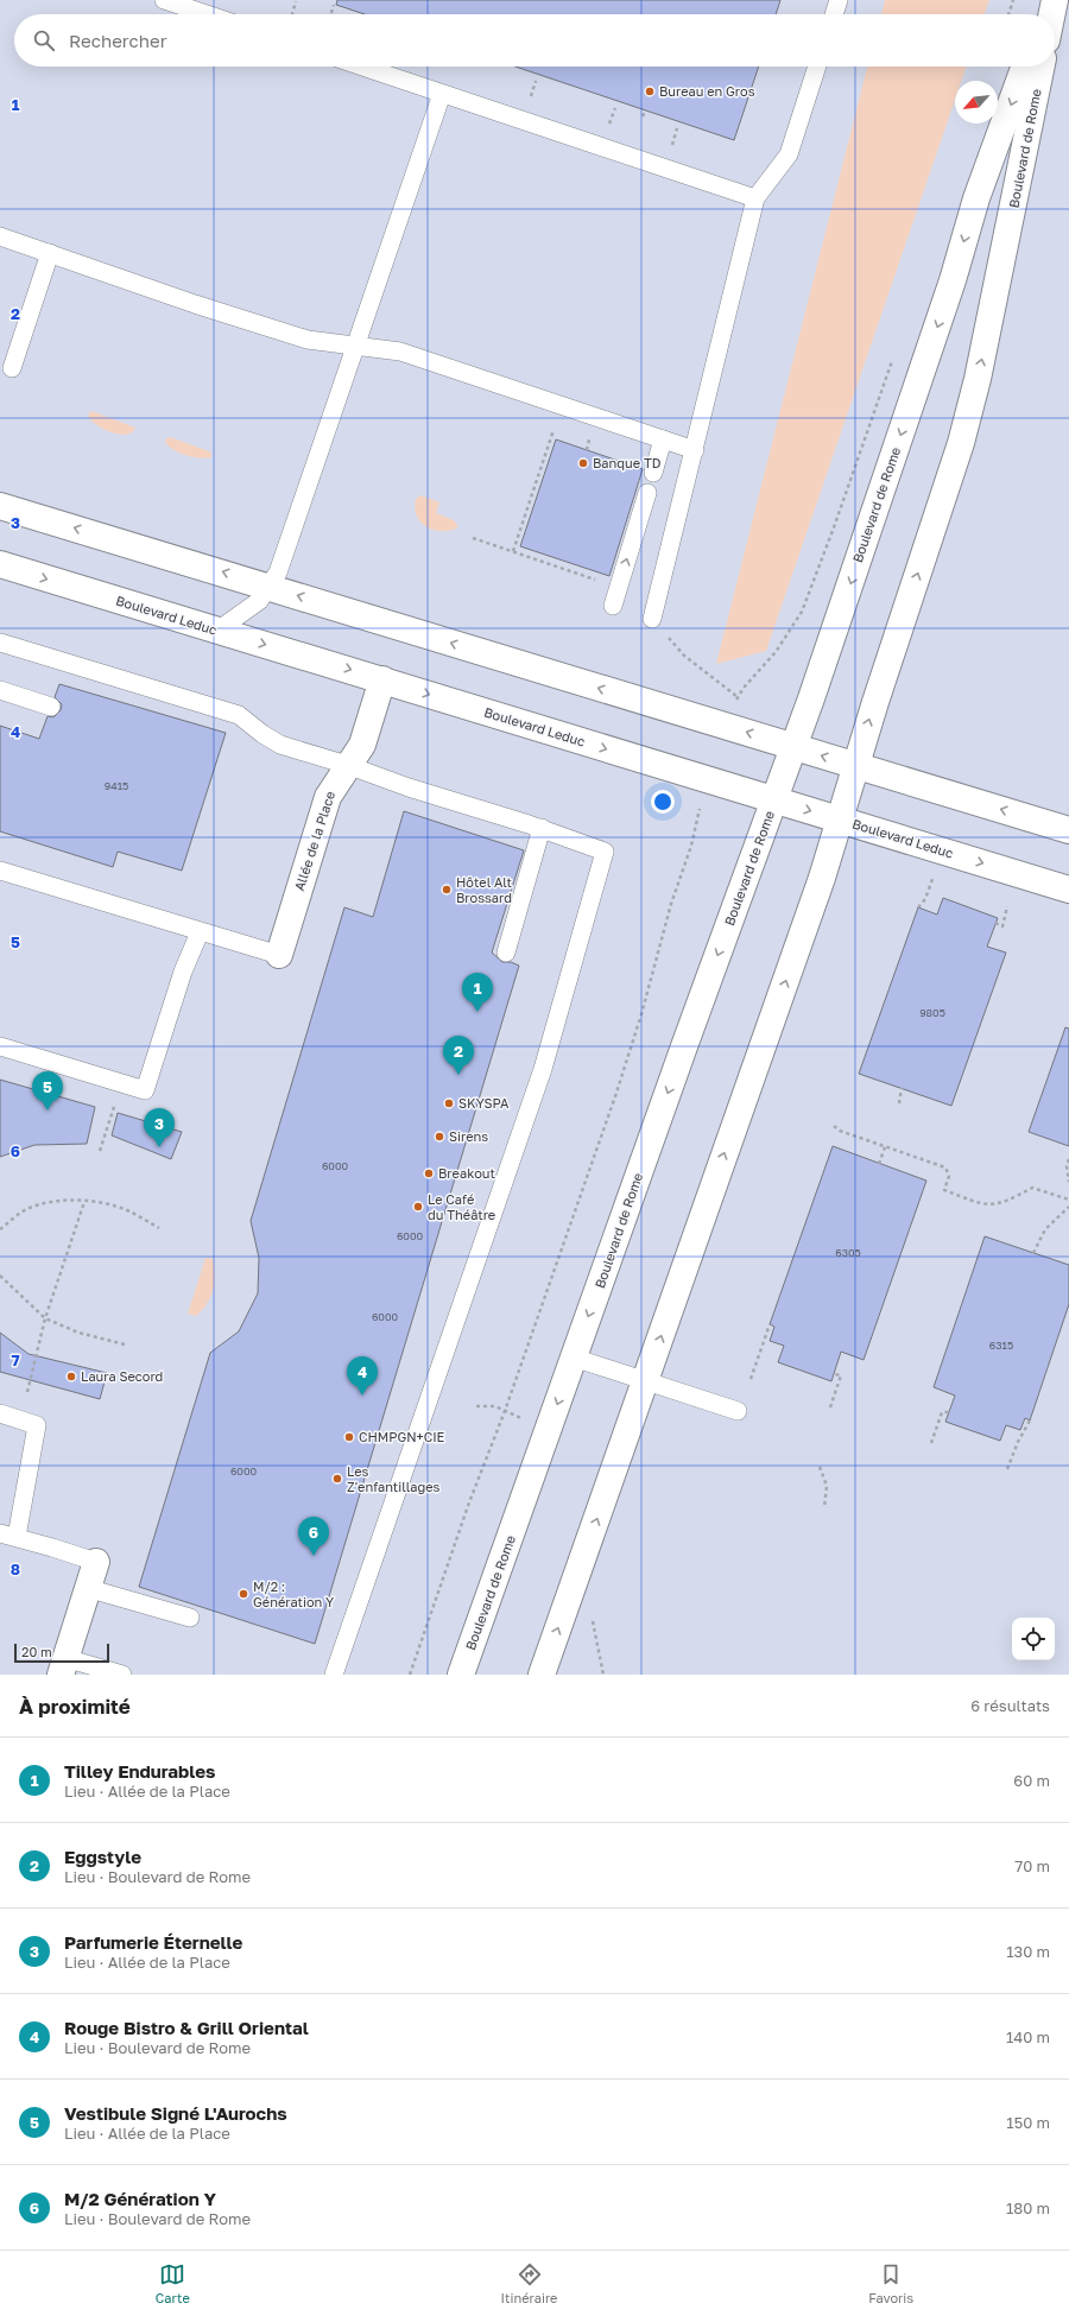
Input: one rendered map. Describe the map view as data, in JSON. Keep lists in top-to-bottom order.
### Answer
{
  "streets": {
    "main road": ["Boulevard de Rome", "Boulevard Leduc", "Allée de la Place"]
  },
  "crossings": [
    ["Boulevard de Rome", "Boulevard Leduc"],
    ["Boulevard Leduc", "Allée de la Place"]
  ],
  "places": [
    "Bureau en Gros",
    "Banque TD",
    "Hôtel Alt Brossard",
    "SKYSPA",
    "Sirens",
    "Breakout",
    "Le Café du Théâtre",
    "Laura Secord",
    "CHMPGN+CIE",
    "Les Z'enfantillages",
    "M/2 : Génération Y"
  ],
  "house_numbers": [
    "9415",
    "9805",
    "6000",
    "6000",
    "6305",
    "6000",
    "6315",
    "6000"
  ],
  "scale_bar": "20 m",
  "north": "bottom left",
  "page": {
    "search": "Rechercher",
    "pins": [
      "1",
      "2",
      "5",
      "3",
      "4",
      "6"
    ],
    "scale": "20 m",
    "heading": ["À proximité", "6 résultats"],
    "list": [
      {
        "mark": "1",
        "name": "Tilley Endurables",
        "note": "Lieu · Allée de la Place",
        "value": "60 m"
      },
      {
        "mark": "2",
        "name": "Eggstyle",
        "note": "Lieu · Boulevard de Rome",
        "value": "70 m"
      },
      {
        "mark": "3",
        "name": "Parfumerie Éternelle",
        "note": "Lieu · Allée de la Place",
        "value": "130 m"
      },
      {
        "mark": "4",
        "name": "Rouge Bistro & Grill Oriental",
        "note": "Lieu · Boulevard de Rome",
        "value": "140 m"
      },
      {
        "mark": "5",
        "name": "Vestibule Signé L'Aurochs",
        "note": "Lieu · Allée de la Place",
        "value": "150 m"
      },
      {
        "mark": "6",
        "name": "M/2 Génération Y",
        "note": "Lieu · Boulevard de Rome",
        "value": "180 m"
      }
    ],
    "nav": ["Carte", "Itinéraire", "Favoris"]
  },
  "grid": {
    "rows": [
      "1",
      "2",
      "3",
      "4",
      "5",
      "6",
      "7",
      "8"
    ]
  }
}
